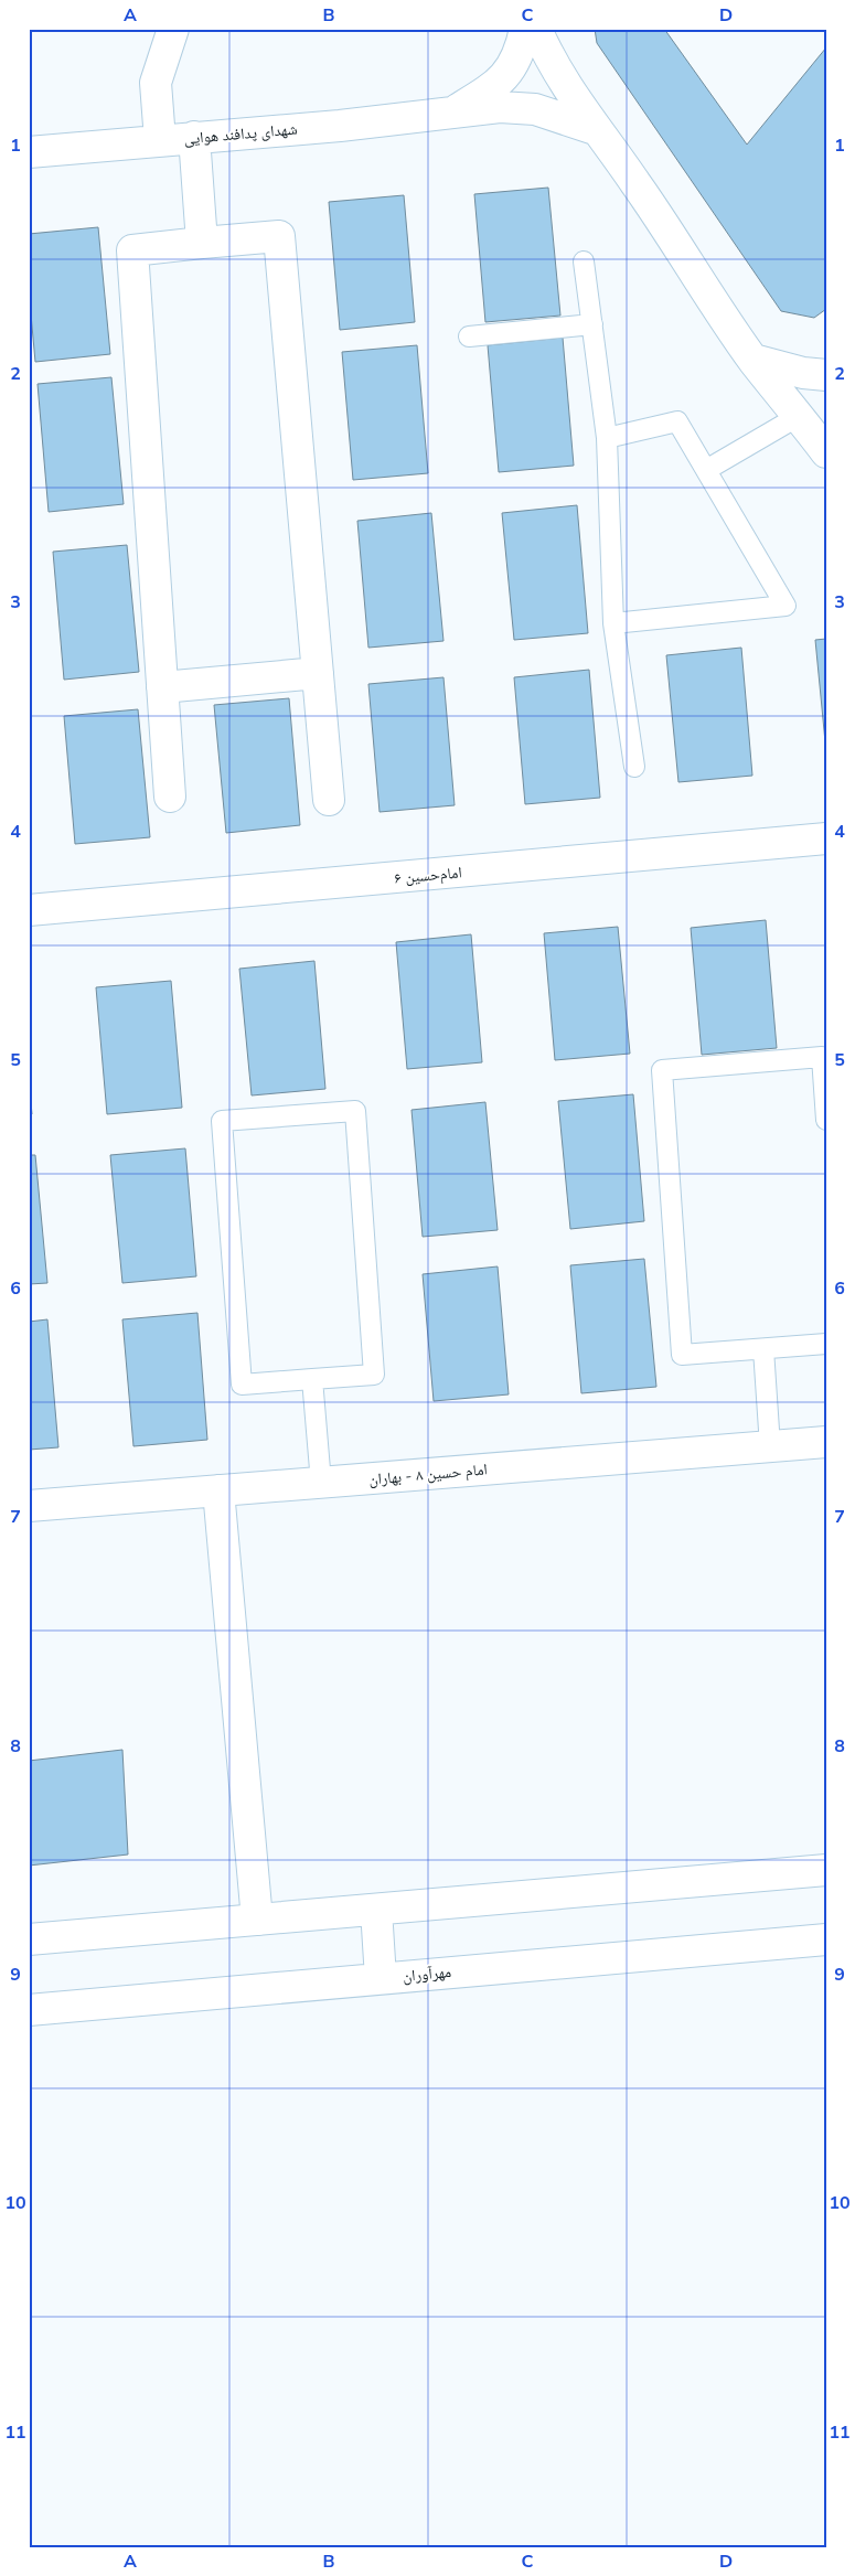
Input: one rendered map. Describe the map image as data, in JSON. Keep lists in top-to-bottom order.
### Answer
{
  "streets": {
    "street": [
      "شهدای پدافند هوایی",
      "امام‌حسین ۶",
      "امام حسین ۸ - بهاران",
      "مهرآوران"
    ]
  },
  "grid": {
    "columns": [
      "A",
      "B",
      "C",
      "D"
    ],
    "rows": [
      "1",
      "2",
      "3",
      "4",
      "5",
      "6",
      "7",
      "8",
      "9",
      "10",
      "11"
    ]
  }
}
